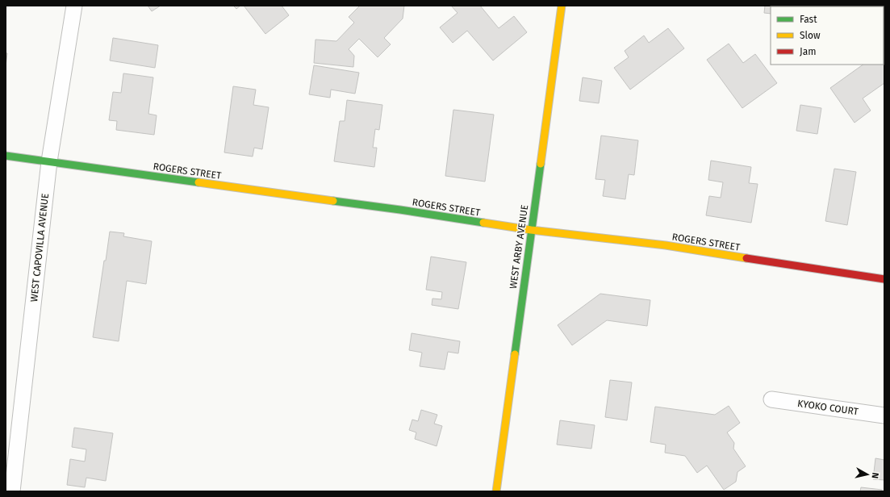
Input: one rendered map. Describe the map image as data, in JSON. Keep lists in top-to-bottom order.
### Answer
{
  "streets": {
    "street": [
      "ROGERS STREET",
      "WEST ARBY AVENUE",
      "WEST CAPOVILLA AVENUE",
      "KYOKO COURT"
    ]
  },
  "crossings": [
    ["ROGERS STREET", "WEST ARBY AVENUE"],
    ["ROGERS STREET", "WEST CAPOVILLA AVENUE"]
  ],
  "legend": ["Fast", "Slow", "Jam"],
  "north": "right"
}
